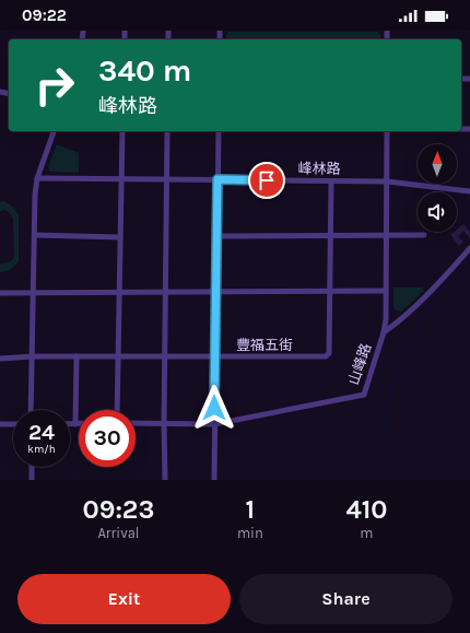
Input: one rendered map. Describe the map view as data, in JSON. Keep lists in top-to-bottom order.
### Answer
{
  "streets": {
    "street": ["峰林路", "豐福五街", "山峰路"]
  },
  "crossings": [
    ["峰林路", "豐福五街"],
    ["峰林路", "山峰路"]
  ],
  "north": "top",
  "page": {
    "status": "09:22",
    "turn": ["340 m", "峰林路"],
    "speed": "24 km/h",
    "limit": "30",
    "eta": [
      "09:23",
      "Arrival",
      "1",
      "min",
      "410",
      "m"
    ],
    "buttons": ["Exit", "Share"]
  }
}
